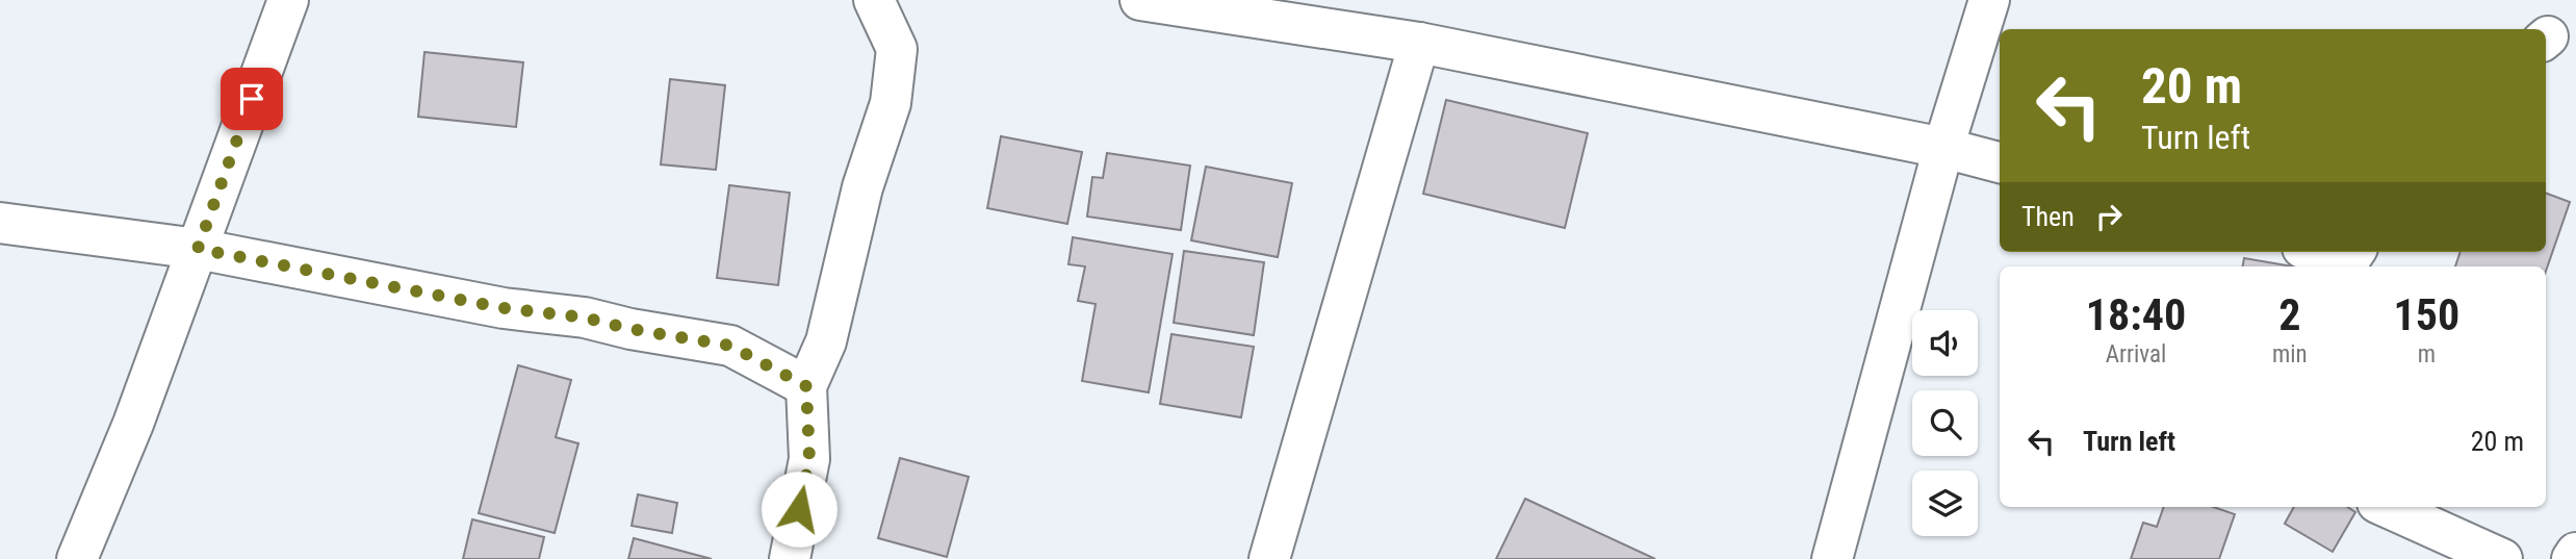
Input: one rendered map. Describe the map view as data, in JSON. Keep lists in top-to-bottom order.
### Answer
{
  "page": {
    "turn": ["20 m", "Turn left"],
    "then": "Then",
    "eta": [
      "18:40",
      "Arrival",
      "2",
      "min",
      "150",
      "m"
    ],
    "list": [
      {
        "name": "Turn left",
        "value": "20 m"
      }
    ]
  }
}
